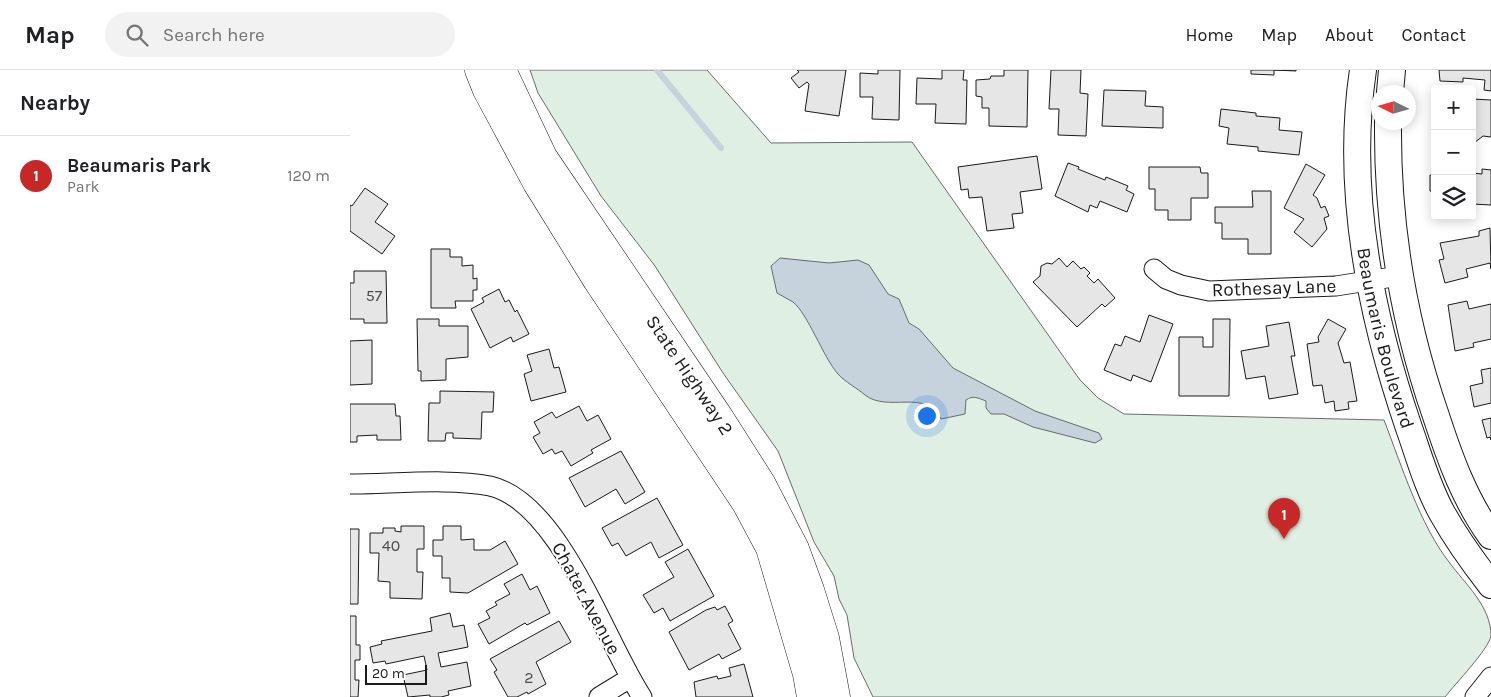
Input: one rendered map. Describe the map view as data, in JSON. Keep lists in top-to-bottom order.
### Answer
{
  "streets": {
    "highway": ["State Highway 2"],
    "street": ["Rothesay Lane", "Beaumaris Boulevard", "Chater Avenue"]
  },
  "crossings": [
    ["Rothesay Lane", "Beaumaris Boulevard"]
  ],
  "house_numbers": ["57", "40", "2"],
  "scale_bar": "20 m",
  "north": "left",
  "page": {
    "header": "Map",
    "search": "Search here",
    "nav": [
      "Home",
      "Map",
      "About",
      "Contact"
    ],
    "heading": "Nearby",
    "map_buttons": ["+", "−"],
    "list": [
      {
        "mark": "1",
        "name": "Beaumaris Park",
        "note": "Park",
        "value": "120 m"
      }
    ],
    "pins": "1",
    "scale": "20 m"
  }
}
